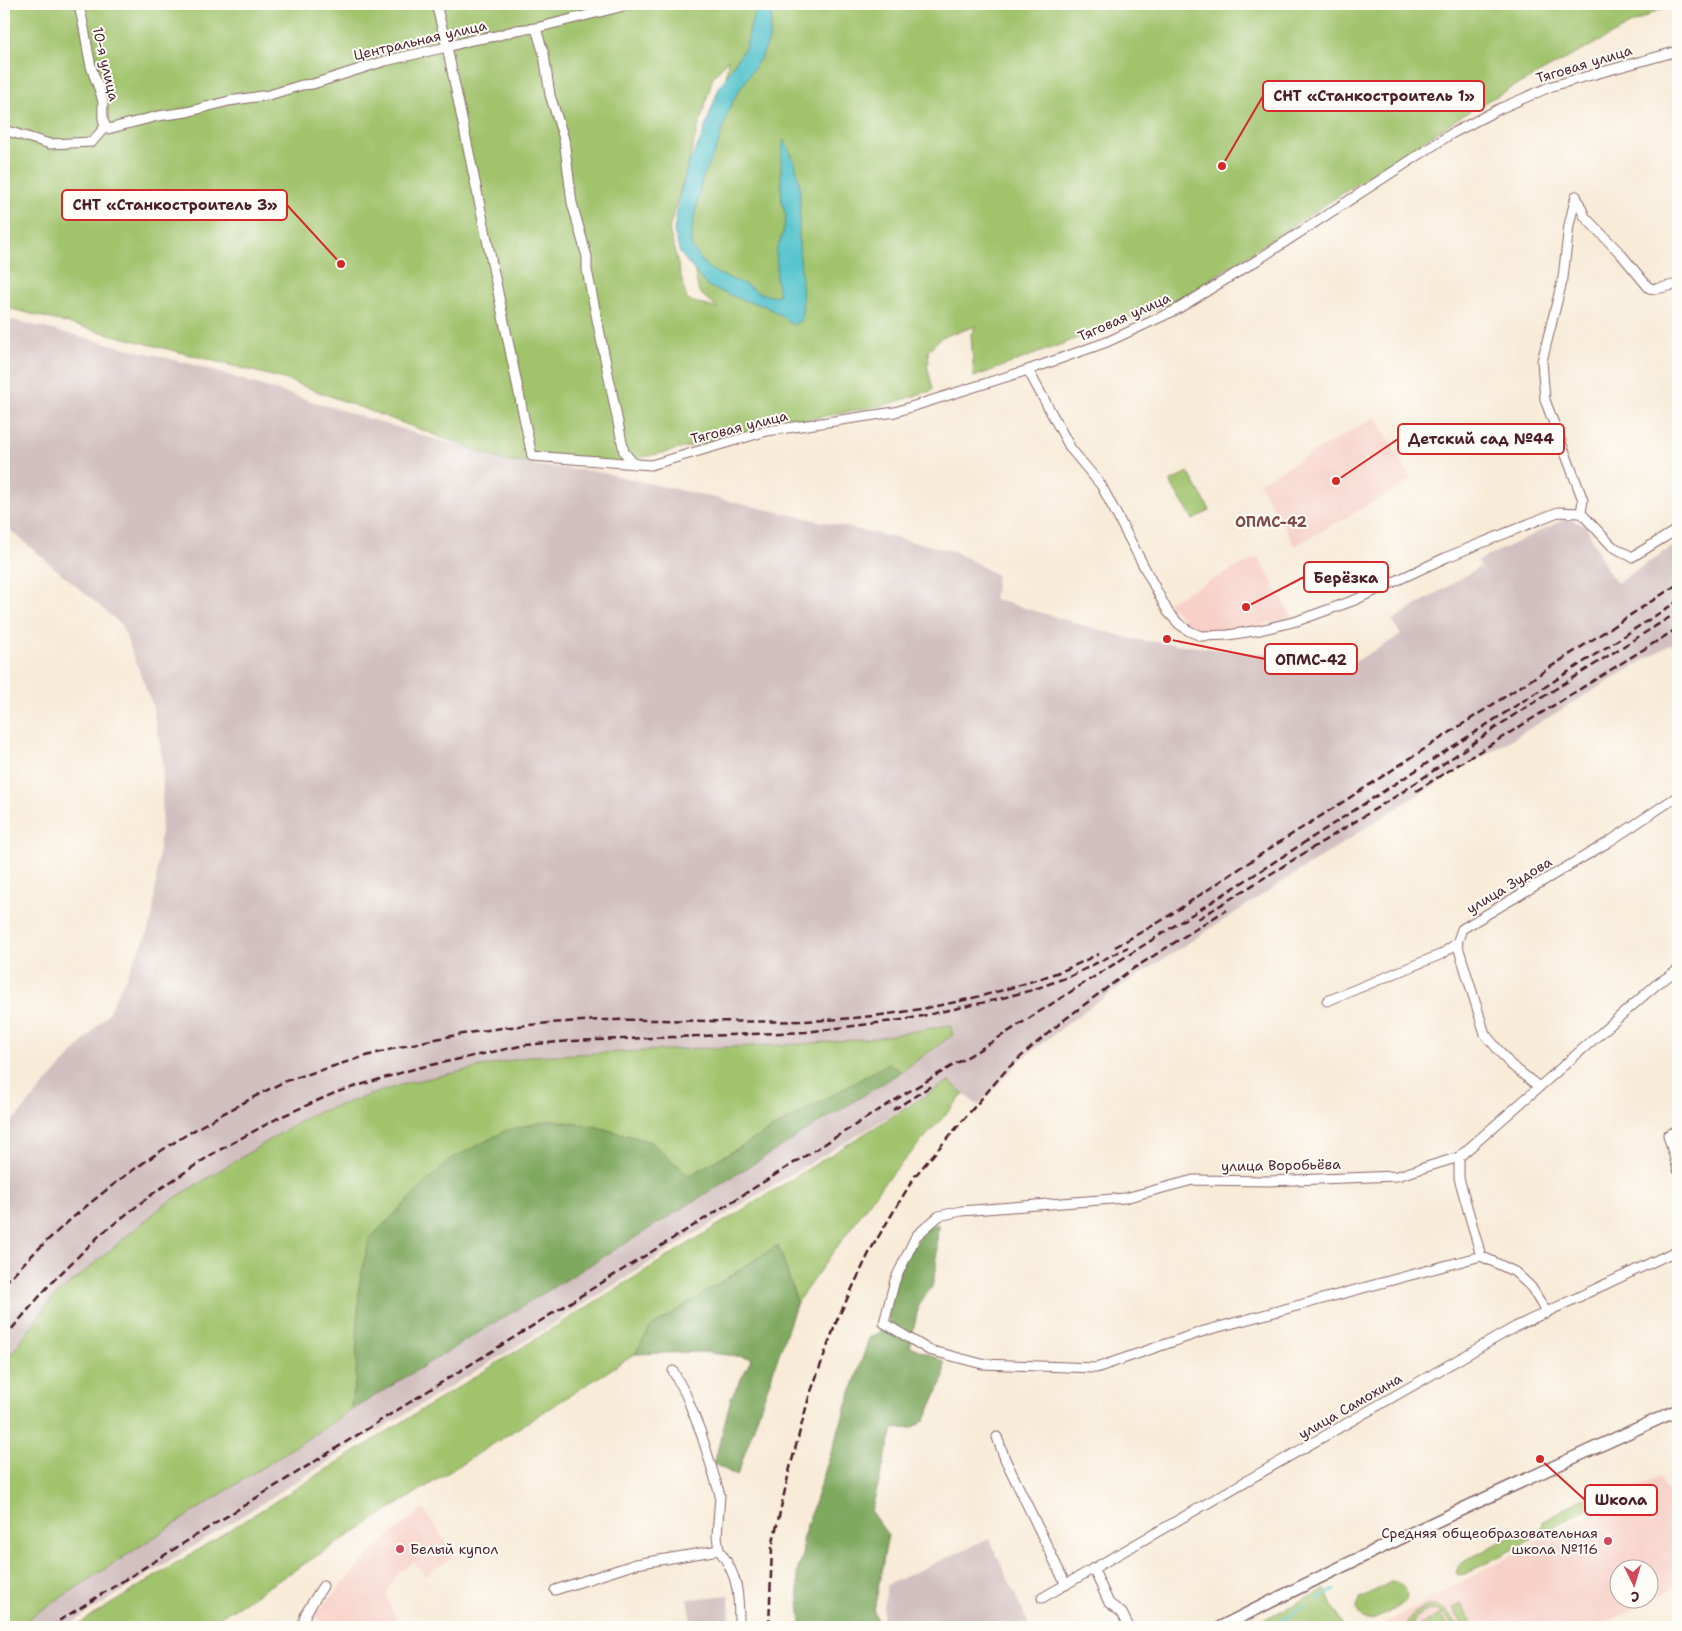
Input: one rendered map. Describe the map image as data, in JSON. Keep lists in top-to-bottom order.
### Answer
{
  "streets": {
    "street": [
      "Центральная улица",
      "10-я улица",
      "Тяговая улица",
      "улица Зудова",
      "улица Воробьёва",
      "улица Самохина"
    ]
  },
  "crossings": [
    ["Центральная улица", "10-я улица"],
    ["Центральная улица", "Тяговая улица"]
  ],
  "districts": ["ОПМС-42"],
  "places": [
    "СНТ «Станкостроитель 1»",
    "СНТ «Станкостроитель 3»",
    "Детский сад №44",
    "Берёзка",
    "ОПМС-42",
    "Школа",
    "Средняя общеобразовательная школа №116",
    "Белый купол"
  ],
  "north": "bottom"
}
